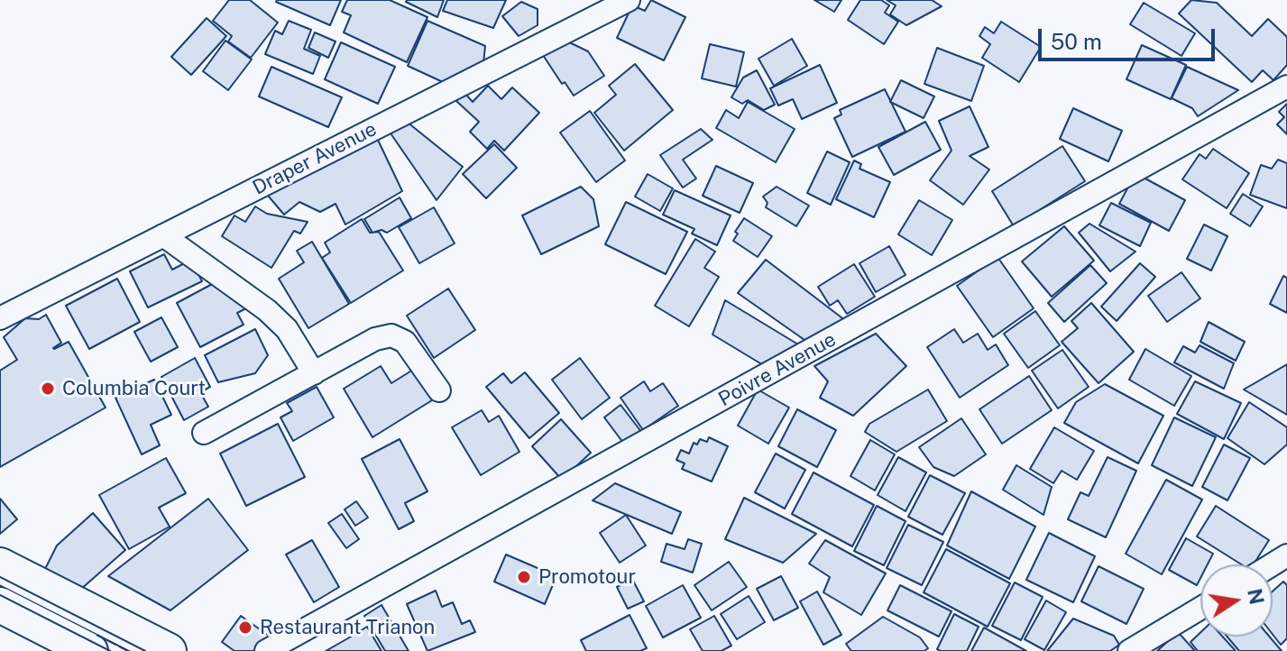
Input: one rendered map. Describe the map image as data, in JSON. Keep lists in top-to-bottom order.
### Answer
{
  "streets": {
    "street": ["Draper Avenue", "Poivre Avenue"]
  },
  "places": ["Columbia Court", "Promotour", "Restaurant Trianon"],
  "scale_bar": "50 m",
  "north": "right"
}
